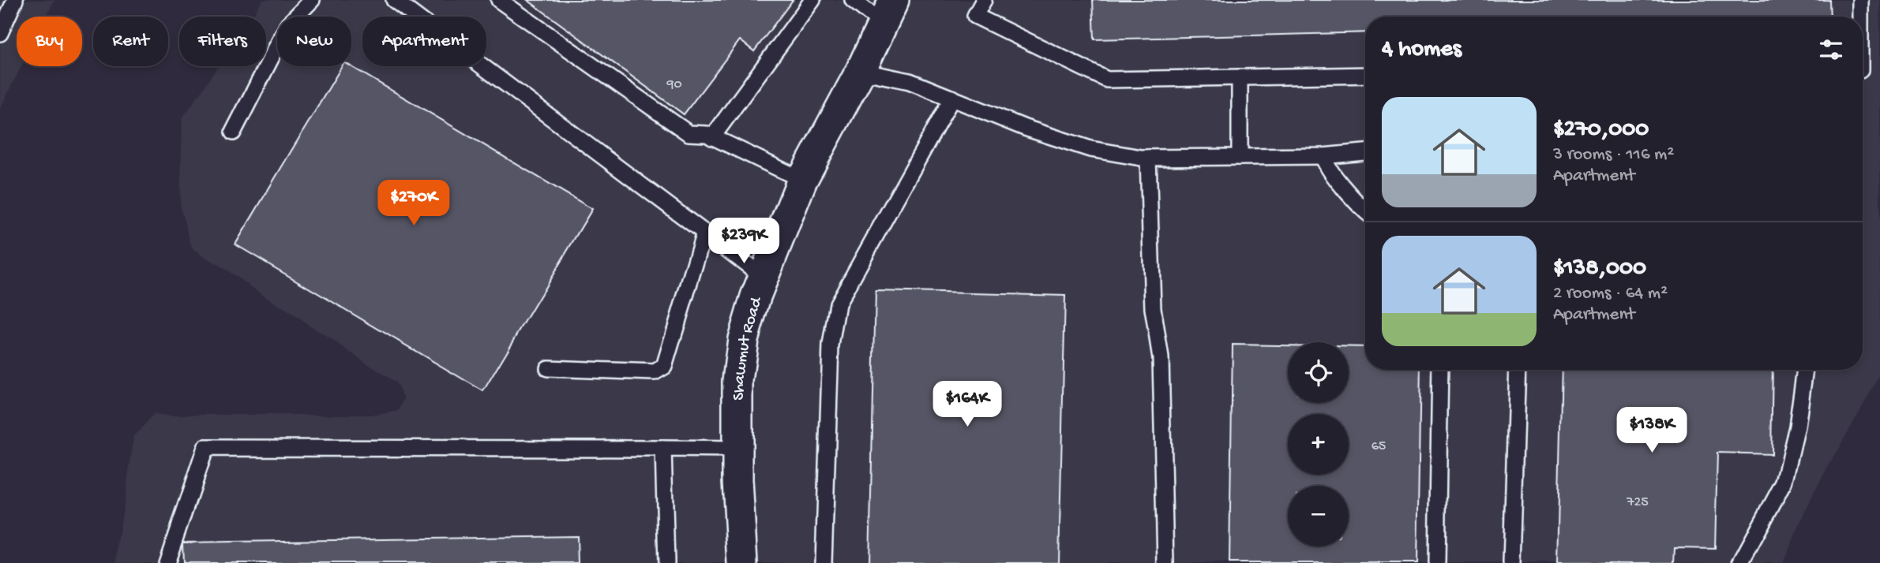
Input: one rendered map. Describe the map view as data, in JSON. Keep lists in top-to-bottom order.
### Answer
{
  "streets": {
    "street": ["Shawmut Road"]
  },
  "house_numbers": ["90", "65", "725"],
  "page": {
    "chip": [
      "Buy",
      "Rent",
      "Filters",
      "New",
      "Apartment"
    ],
    "heading": "4 homes",
    "list": [
      {
        "name": "$270,000",
        "note": "3 rooms · 116 m² · Apartment"
      },
      {
        "name": "$138,000",
        "note": "2 rooms · 64 m² · Apartment"
      }
    ],
    "price": [
      "$270K",
      "$239K",
      "$164K",
      "$138K"
    ],
    "map_buttons": ["+", "−"]
  }
}
